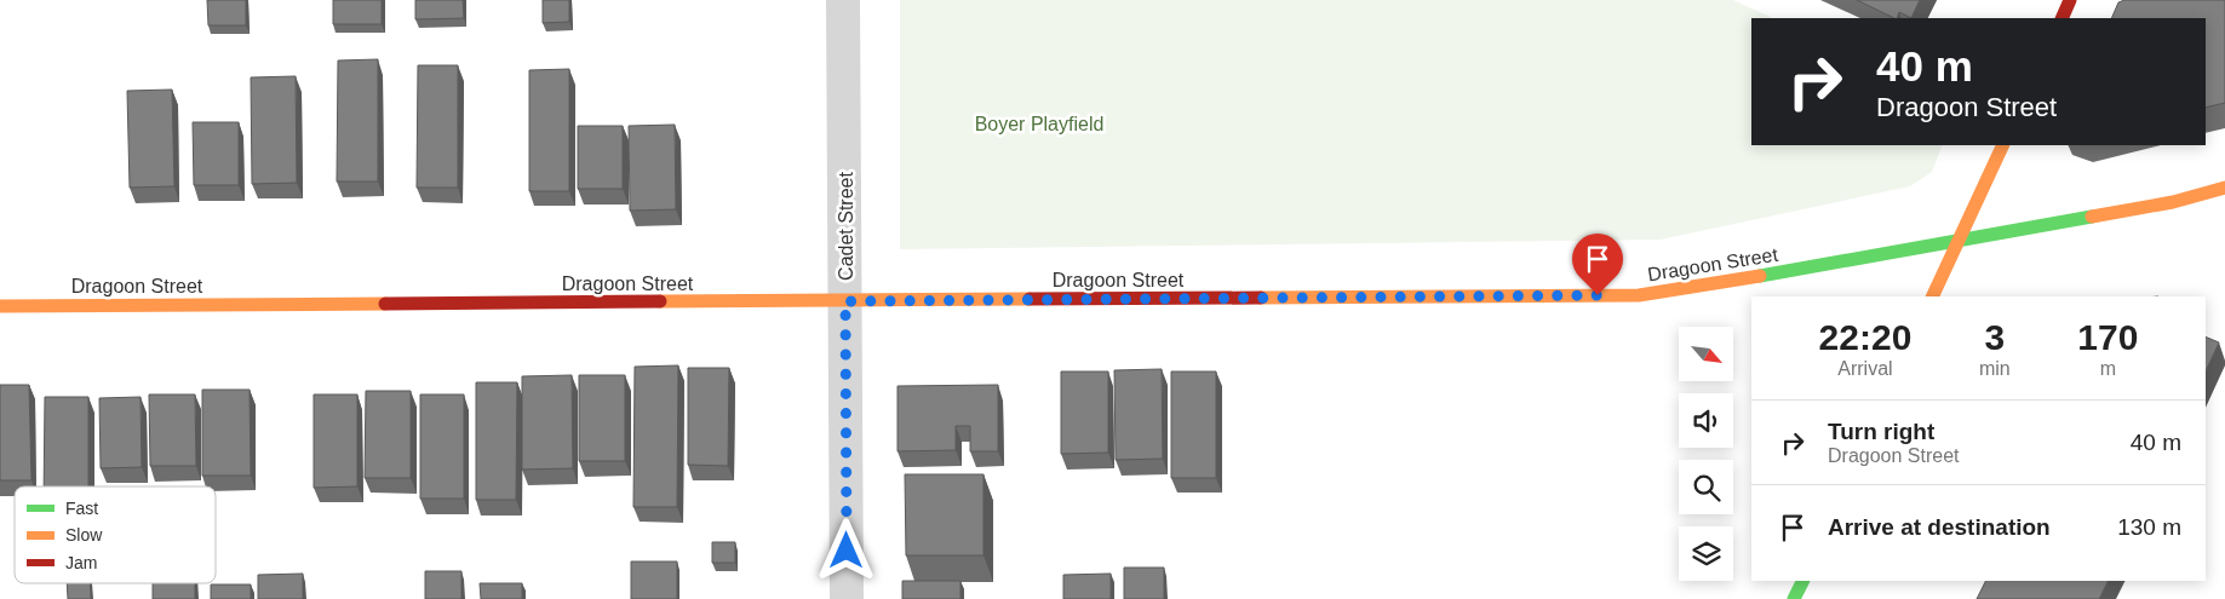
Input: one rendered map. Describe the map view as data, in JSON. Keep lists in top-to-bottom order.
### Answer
{
  "streets": {
    "main road": ["Dragoon Street"],
    "street": ["Cadet Street"]
  },
  "crossings": [
    ["Cadet Street", "Dragoon Street"]
  ],
  "parks": ["Boyer Playfield"],
  "legend": ["Fast", "Slow", "Jam"],
  "north": "bottom right",
  "page": {
    "turn": ["40 m", "Dragoon Street"],
    "eta": [
      "22:20",
      "Arrival",
      "3",
      "min",
      "170",
      "m"
    ],
    "list": [
      {
        "name": "Turn right",
        "note": "Dragoon Street",
        "value": "40 m"
      },
      {
        "name": "Arrive at destination",
        "value": "130 m"
      }
    ]
  }
}
